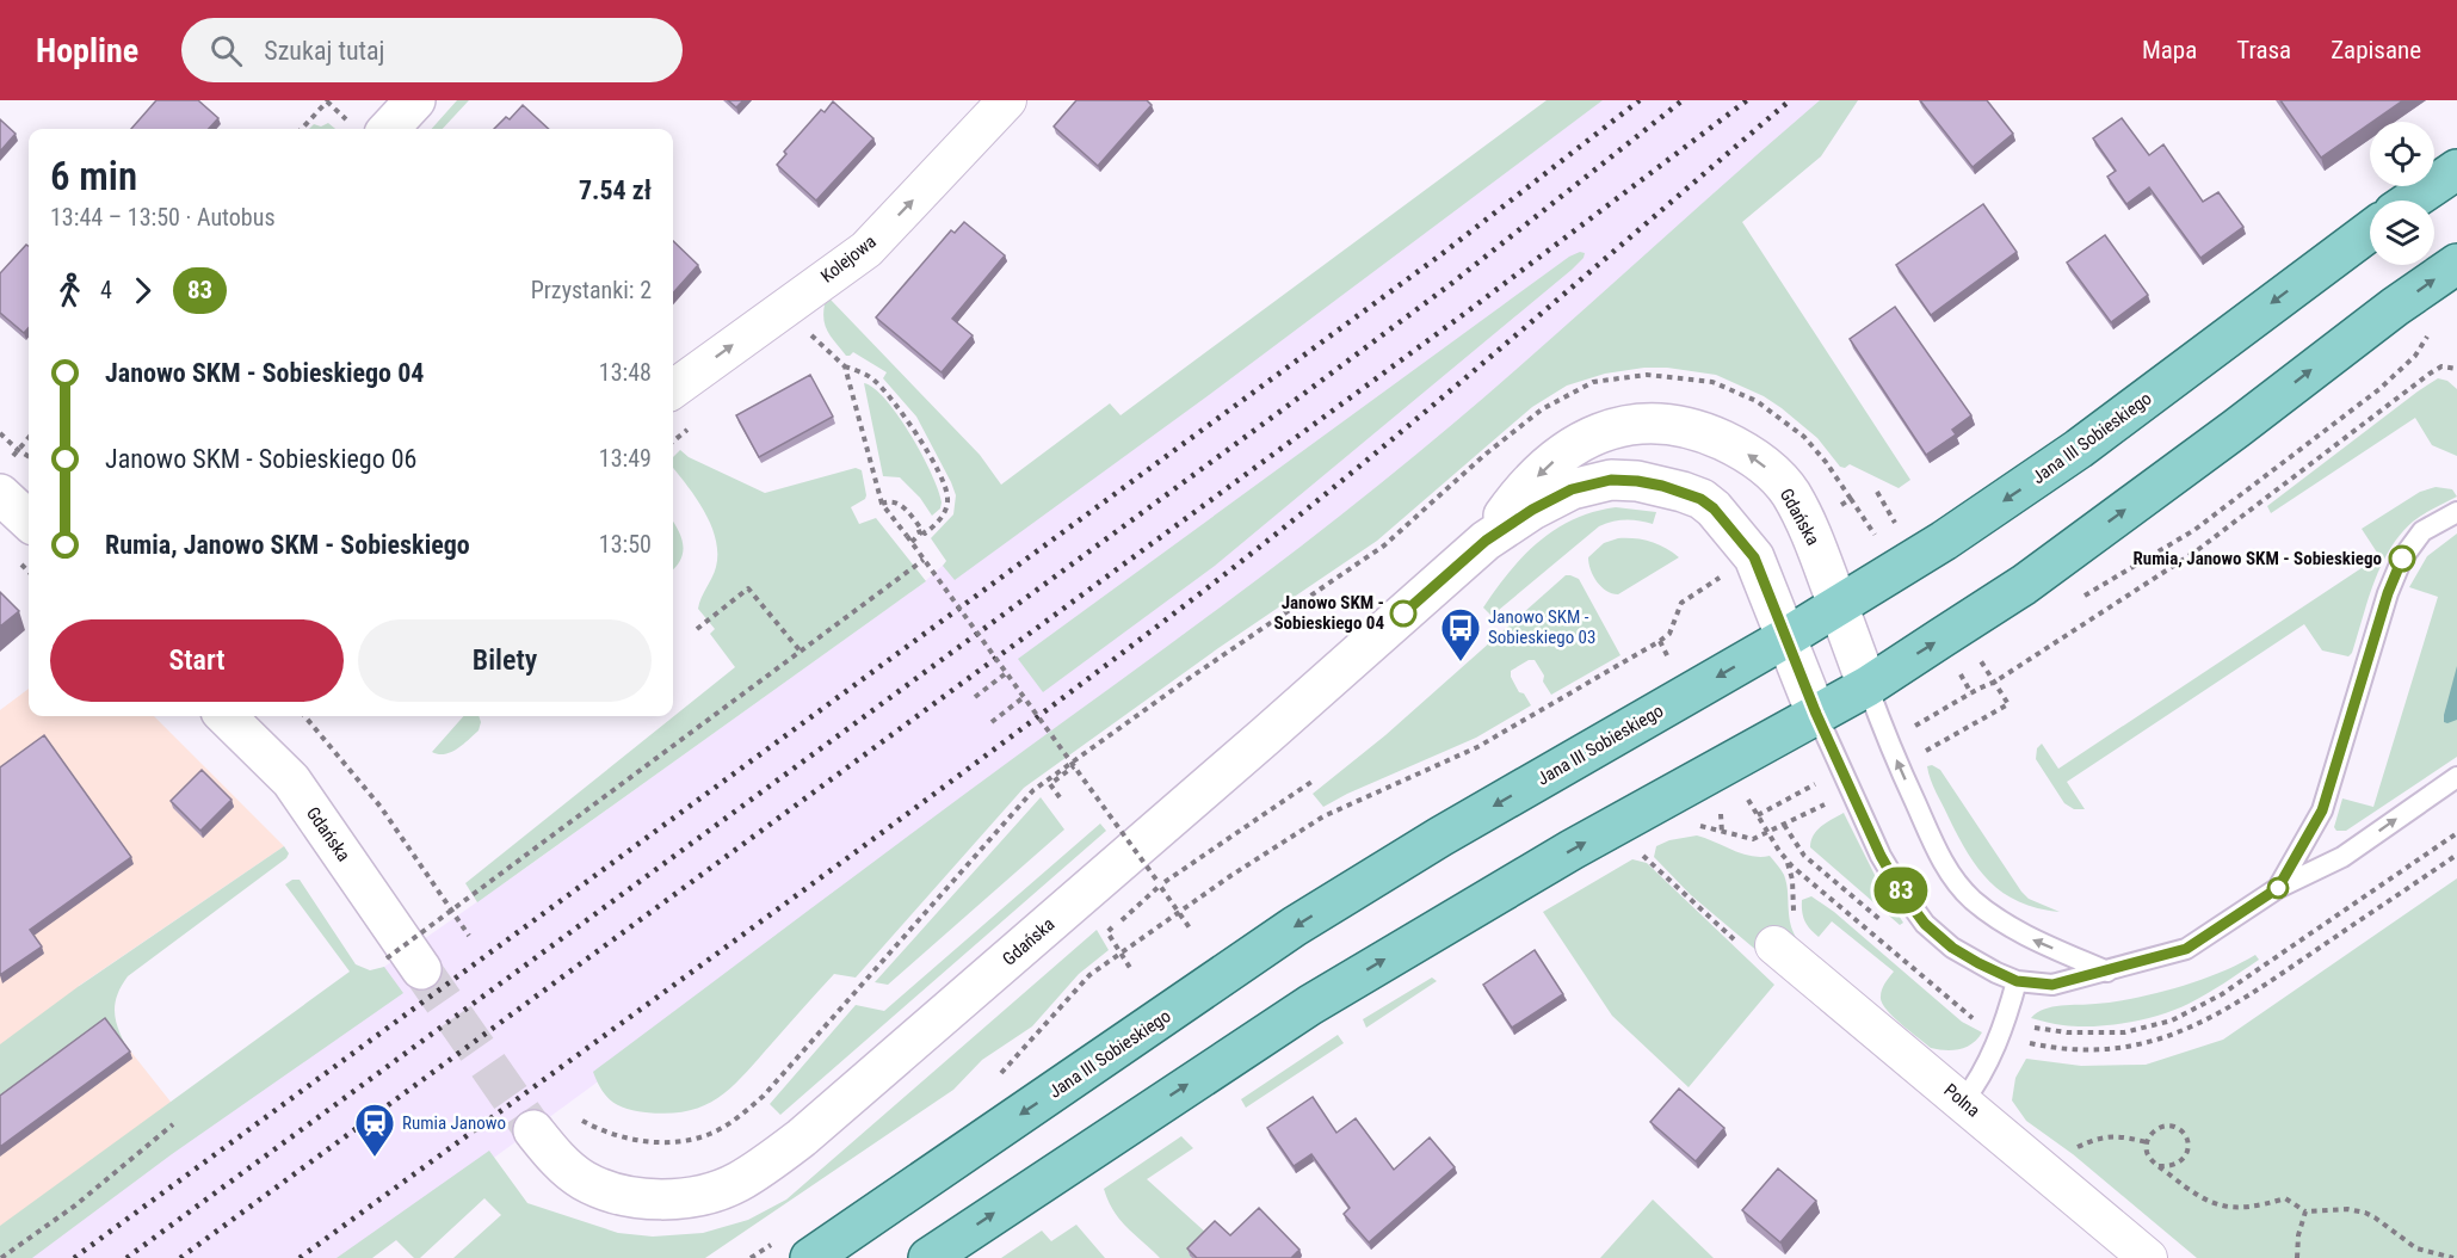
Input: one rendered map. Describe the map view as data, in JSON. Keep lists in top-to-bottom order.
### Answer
{
  "streets": {
    "main road": ["Jana III Sobieskiego", "Gdańska"],
    "street": ["Kolejowa", "Polna"]
  },
  "crossings": [
    ["Jana III Sobieskiego", "Gdańska"]
  ],
  "one_way": ["Kolejowa"],
  "places": {
    "other": ["Rumia, Janowo SKM - Sobieskiego", "Janowo SKM - Sobieskiego 04"],
    "bus stop": ["Janowo SKM - Sobieskiego 03"],
    "station": ["Rumia Janowo"]
  },
  "lines": ["bus line 83"],
  "page": {
    "header": "Hopline",
    "search": "Szukaj tutaj",
    "nav": ["Mapa", "Trasa", "Zapisane"],
    "on_map": "83",
    "heading": ["6 min", "13:44 – 13:50 · Autobus", "7.54 zł"],
    "legs": ["4", "83", "Przystanki: 2"],
    "list": [
      {
        "name": "Janowo SKM - Sobieskiego 04",
        "value": "13:48"
      },
      {
        "name": "Janowo SKM - Sobieskiego 06",
        "value": "13:49"
      },
      {
        "name": "Rumia, Janowo SKM - Sobieskiego",
        "value": "13:50"
      }
    ],
    "buttons": ["Start", "Bilety"]
  }
}
